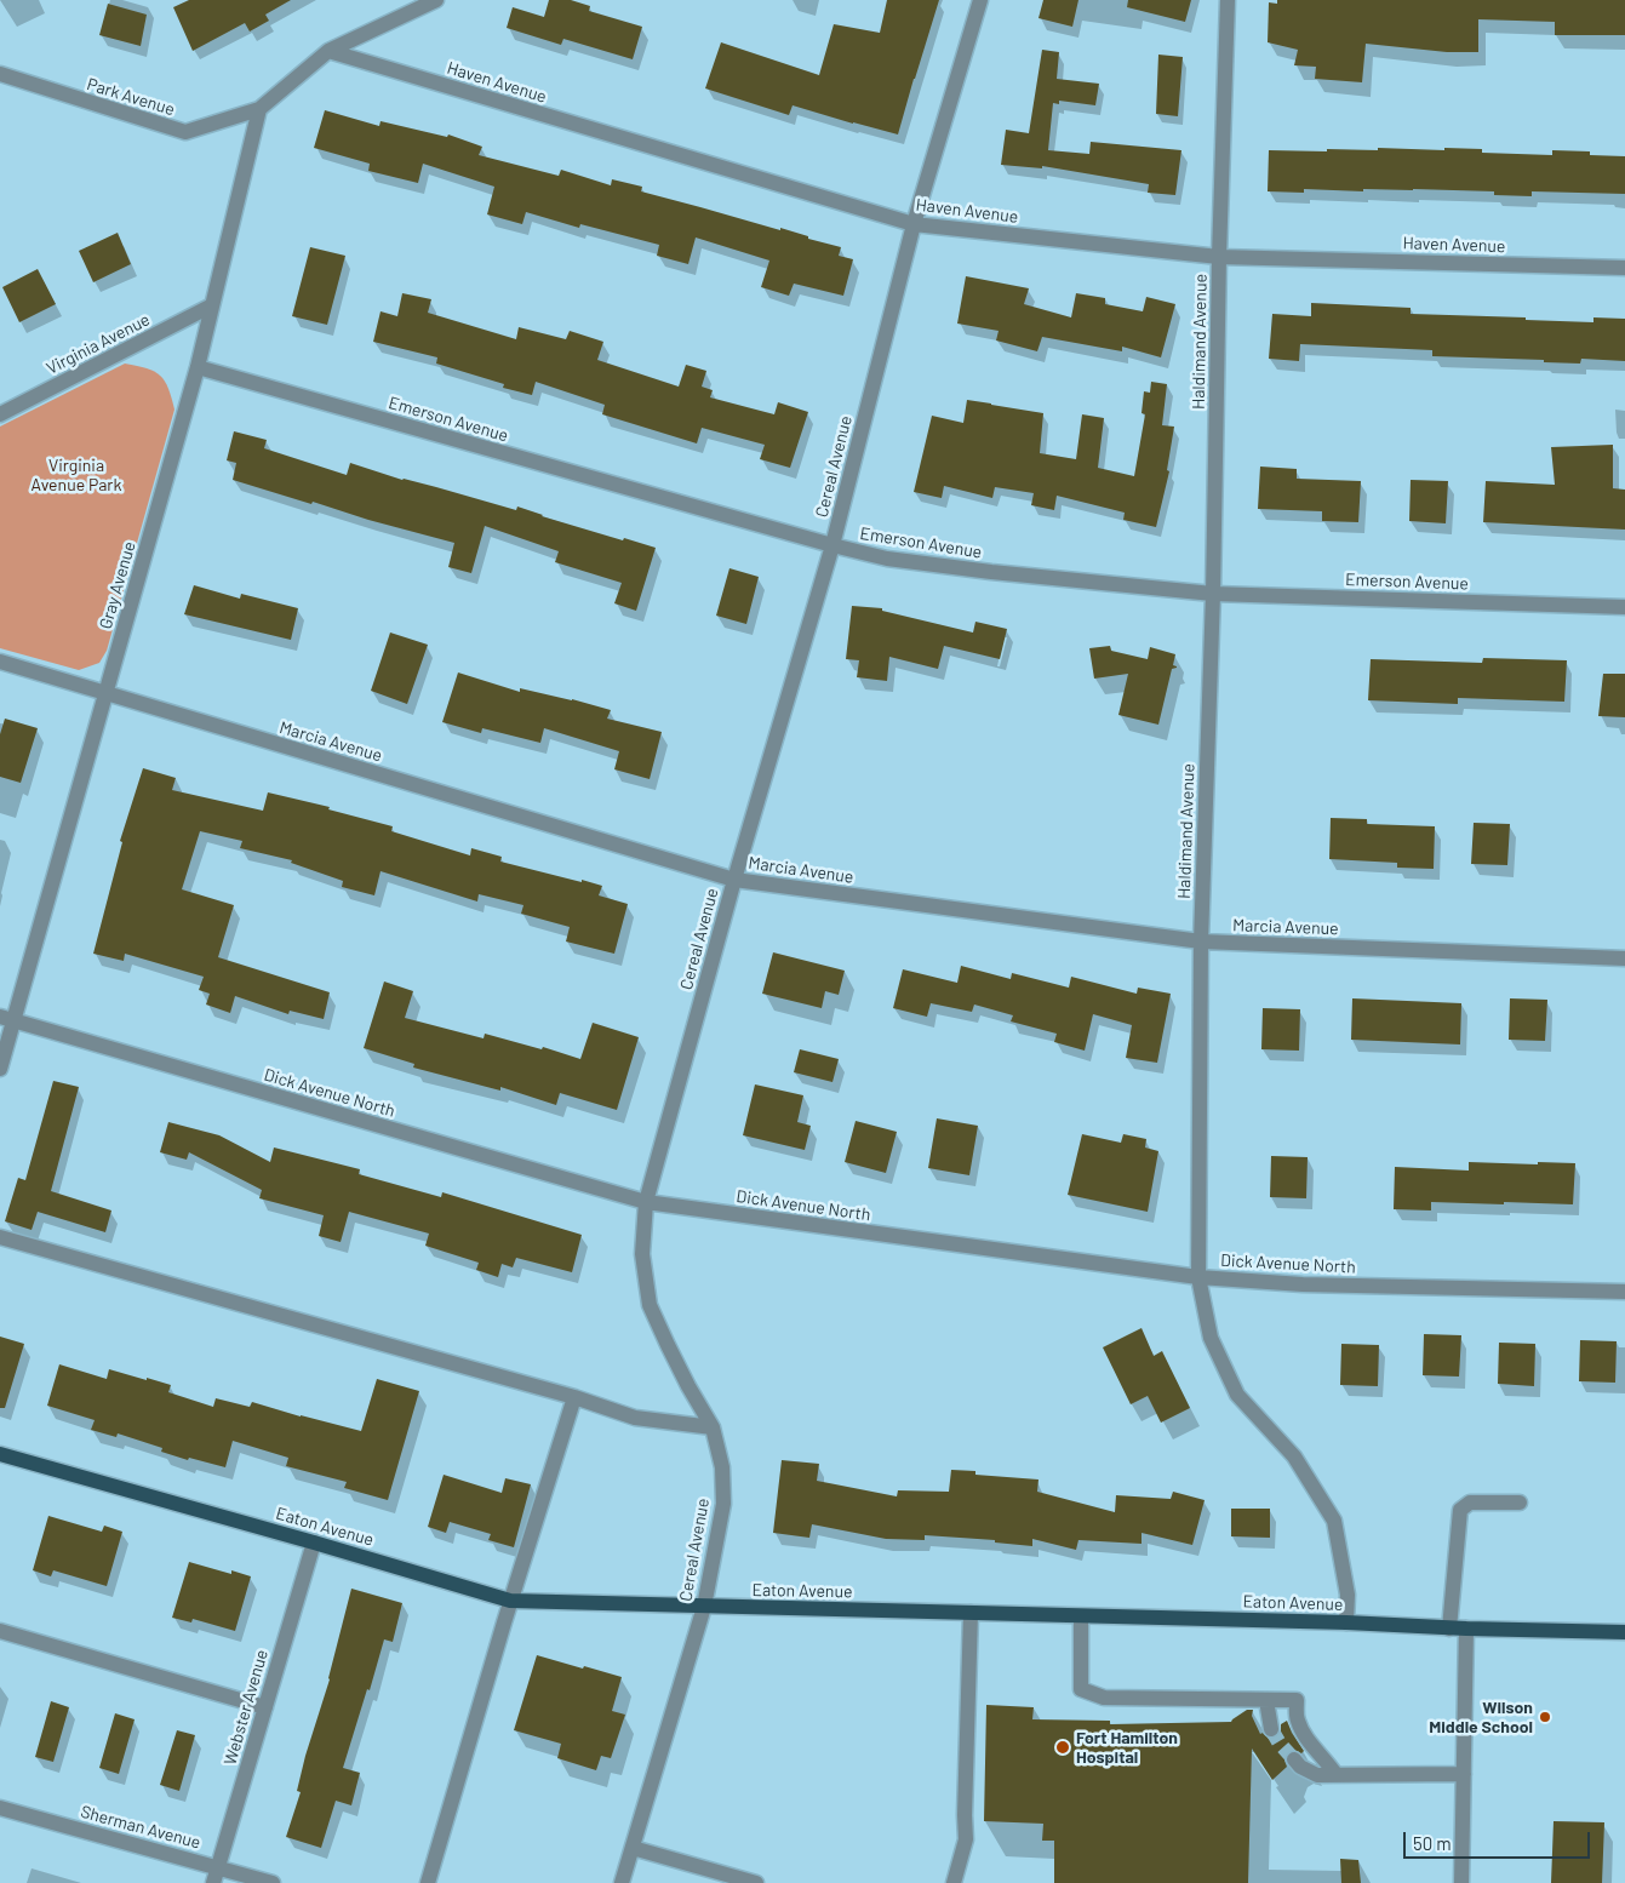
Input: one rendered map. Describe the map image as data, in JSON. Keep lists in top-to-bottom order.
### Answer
{
  "streets": {
    "main road": ["Eaton Avenue"],
    "street": [
      "Haven Avenue",
      "Park Avenue",
      "Haldimand Avenue",
      "Virginia Avenue",
      "Emerson Avenue",
      "Cereal Avenue",
      "Gray Avenue",
      "Marcia Avenue",
      "Dick Avenue North",
      "Webster Avenue",
      "Sherman Avenue"
    ]
  },
  "crossings": [
    ["Haven Avenue", "Park Avenue"],
    ["Haven Avenue", "Haldimand Avenue"],
    ["Haven Avenue", "Cereal Avenue"],
    ["Park Avenue", "Gray Avenue"],
    ["Haldimand Avenue", "Emerson Avenue"],
    ["Haldimand Avenue", "Marcia Avenue"],
    ["Haldimand Avenue", "Dick Avenue North"],
    ["Haldimand Avenue", "Eaton Avenue"],
    ["Virginia Avenue", "Gray Avenue"],
    ["Emerson Avenue", "Cereal Avenue"],
    ["Emerson Avenue", "Gray Avenue"],
    ["Cereal Avenue", "Marcia Avenue"],
    ["Cereal Avenue", "Dick Avenue North"],
    ["Cereal Avenue", "Eaton Avenue"],
    ["Gray Avenue", "Marcia Avenue"],
    ["Gray Avenue", "Dick Avenue North"],
    ["Eaton Avenue", "Webster Avenue"],
    ["Webster Avenue", "Sherman Avenue"]
  ],
  "parks": ["Virginia Avenue Park"],
  "places": ["Wilson Middle School", "Fort Hamilton Hospital"],
  "scale_bar": "50 m"
}
